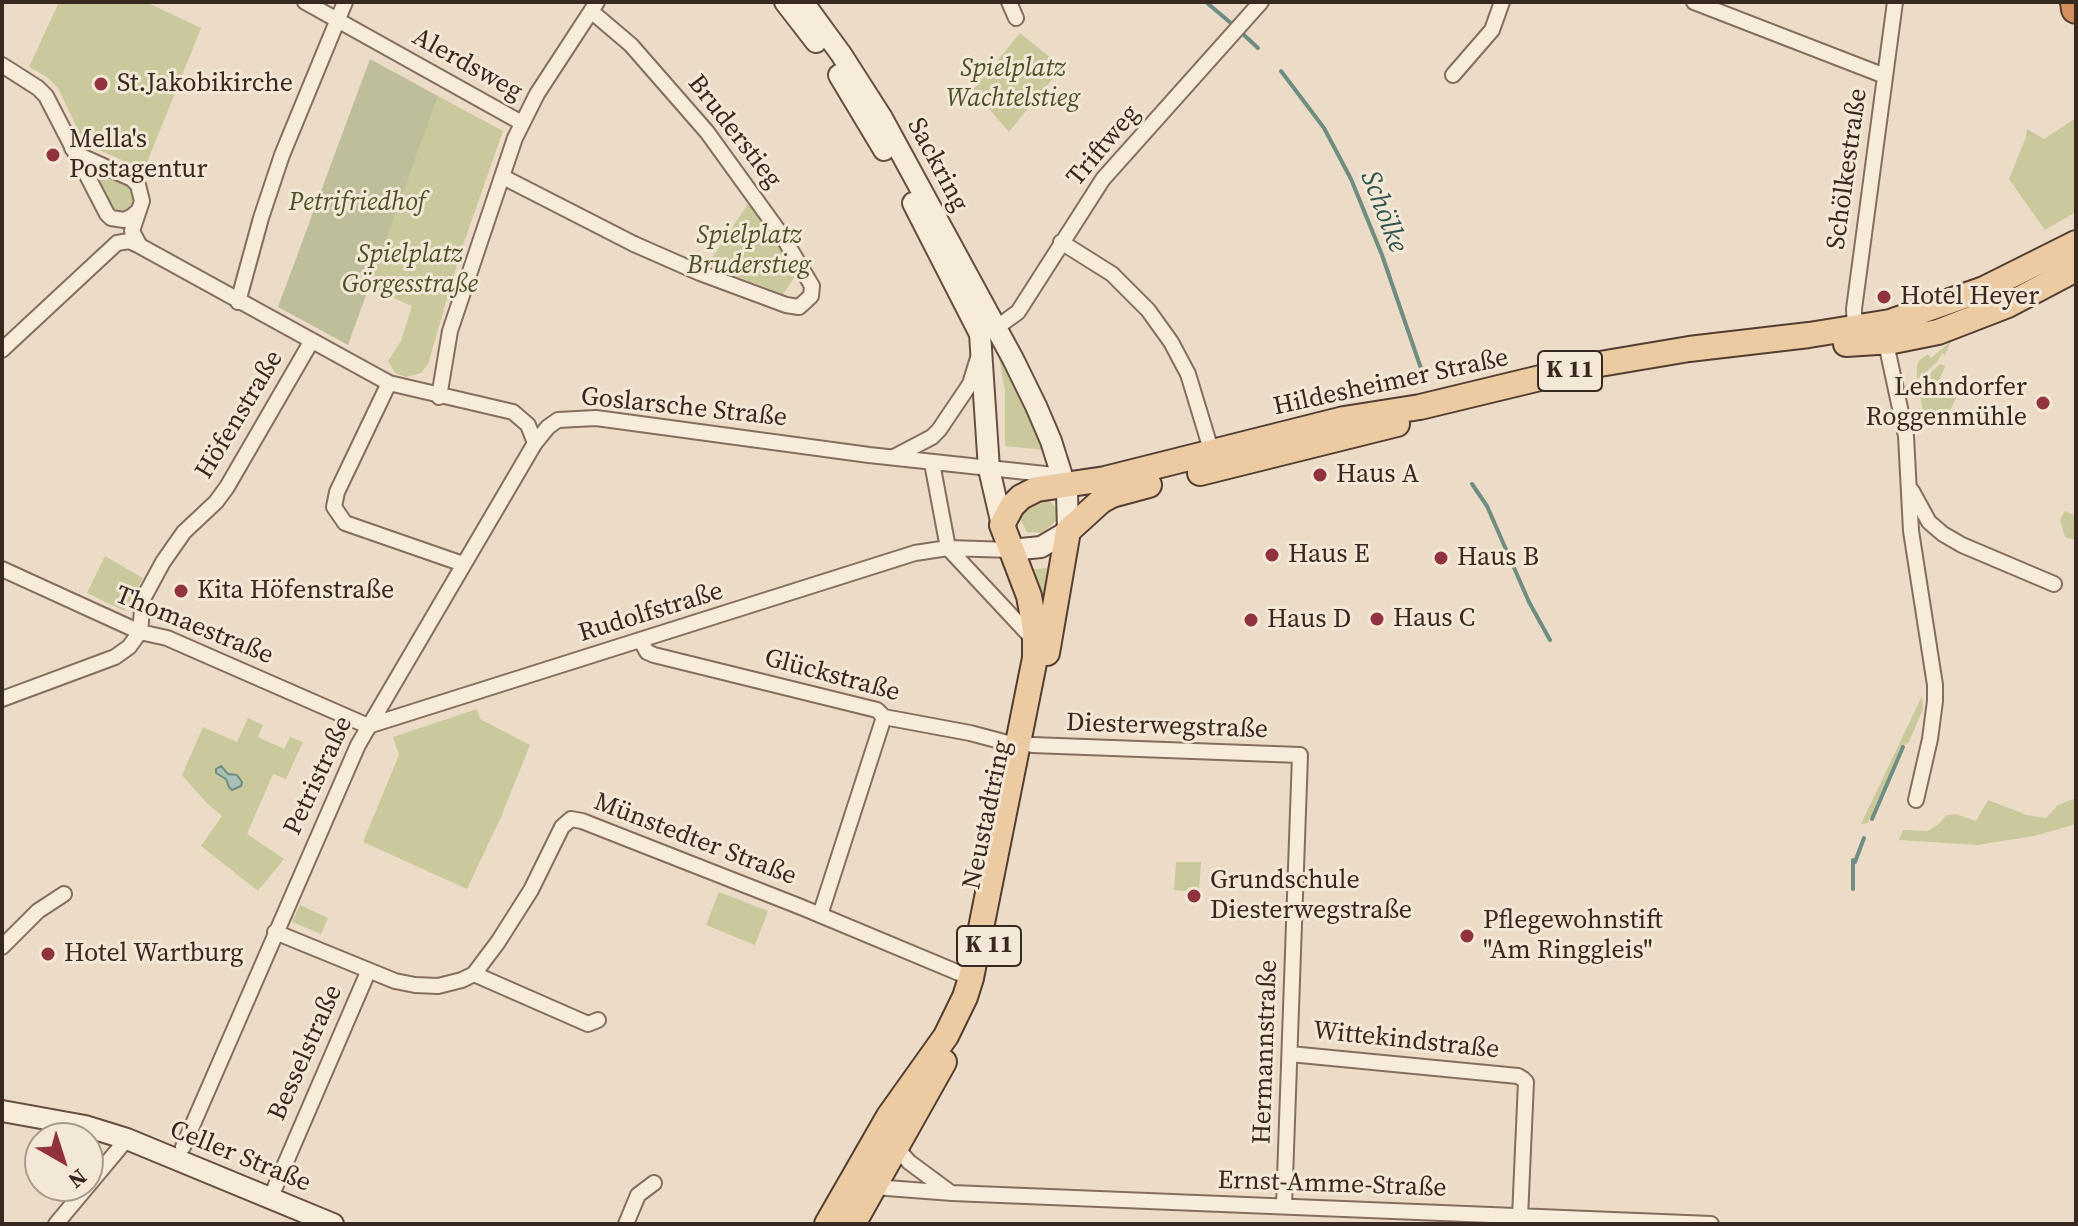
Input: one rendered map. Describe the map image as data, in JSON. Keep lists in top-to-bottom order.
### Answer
{
  "streets": {
    "main road": [
      "Sackring",
      "K 11",
      "Hildesheimer Straße",
      "Neustadtring",
      "Celler Straße"
    ],
    "street": [
      "Alerdsweg",
      "Bruderstieg",
      "Triftweg",
      "Schölkestraße",
      "Goslarsche Straße",
      "Höfenstraße",
      "Rudolfstraße",
      "Thomaestraße",
      "Glückstraße",
      "Diesterwegstraße",
      "Petristraße",
      "Münstedter Straße",
      "Wittekindstraße",
      "Hermannstraße",
      "Besselstraße",
      "Ernst-Amme-Straße"
    ]
  },
  "crossings": [
    ["Triftweg", "Sackring"],
    ["Sackring", "K 11"],
    ["Sackring", "Goslarsche Straße"],
    ["Sackring", "Rudolfstraße"],
    ["Schölkestraße", "Hildesheimer Straße"],
    ["K 11", "Hildesheimer Straße"],
    ["K 11", "Goslarsche Straße"],
    ["K 11", "Rudolfstraße"],
    ["K 11", "Neustadtring"],
    ["Goslarsche Straße", "Rudolfstraße"],
    ["Goslarsche Straße", "Petristraße"],
    ["Höfenstraße", "Thomaestraße"],
    ["Rudolfstraße", "Thomaestraße"],
    ["Rudolfstraße", "Glückstraße"],
    ["Rudolfstraße", "Petristraße"],
    ["Thomaestraße", "Petristraße"],
    ["Glückstraße", "Diesterwegstraße"],
    ["Glückstraße", "Neustadtring"],
    ["Diesterwegstraße", "Neustadtring"],
    ["Diesterwegstraße", "Hermannstraße"],
    ["Petristraße", "Celler Straße"],
    ["Neustadtring", "Münstedter Straße"],
    ["Neustadtring", "Ernst-Amme-Straße"],
    ["Wittekindstraße", "Hermannstraße"],
    ["Wittekindstraße", "Ernst-Amme-Straße"],
    ["Hermannstraße", "Ernst-Amme-Straße"],
    ["Besselstraße", "Celler Straße"]
  ],
  "water": ["Schölke"],
  "parks": [
    "Spielplatz Wachtelstieg",
    "Petrifriedhof",
    "Spielplatz Bruderstieg",
    "Spielplatz Görgesstraße"
  ],
  "places": [
    "St.Jakobikirche",
    "Mella's Postagentur",
    "Hotel Heyer",
    "Lehndorfer Roggenmühle",
    "Haus A",
    "Haus E",
    "Haus B",
    "Kita Höfenstraße",
    "Haus C",
    "Haus D",
    "Grundschule Diesterwegstraße",
    "Pflegewohnstift \"Am Ringgleis\"",
    "Hotel Wartburg"
  ],
  "north": "bottom right"
}
